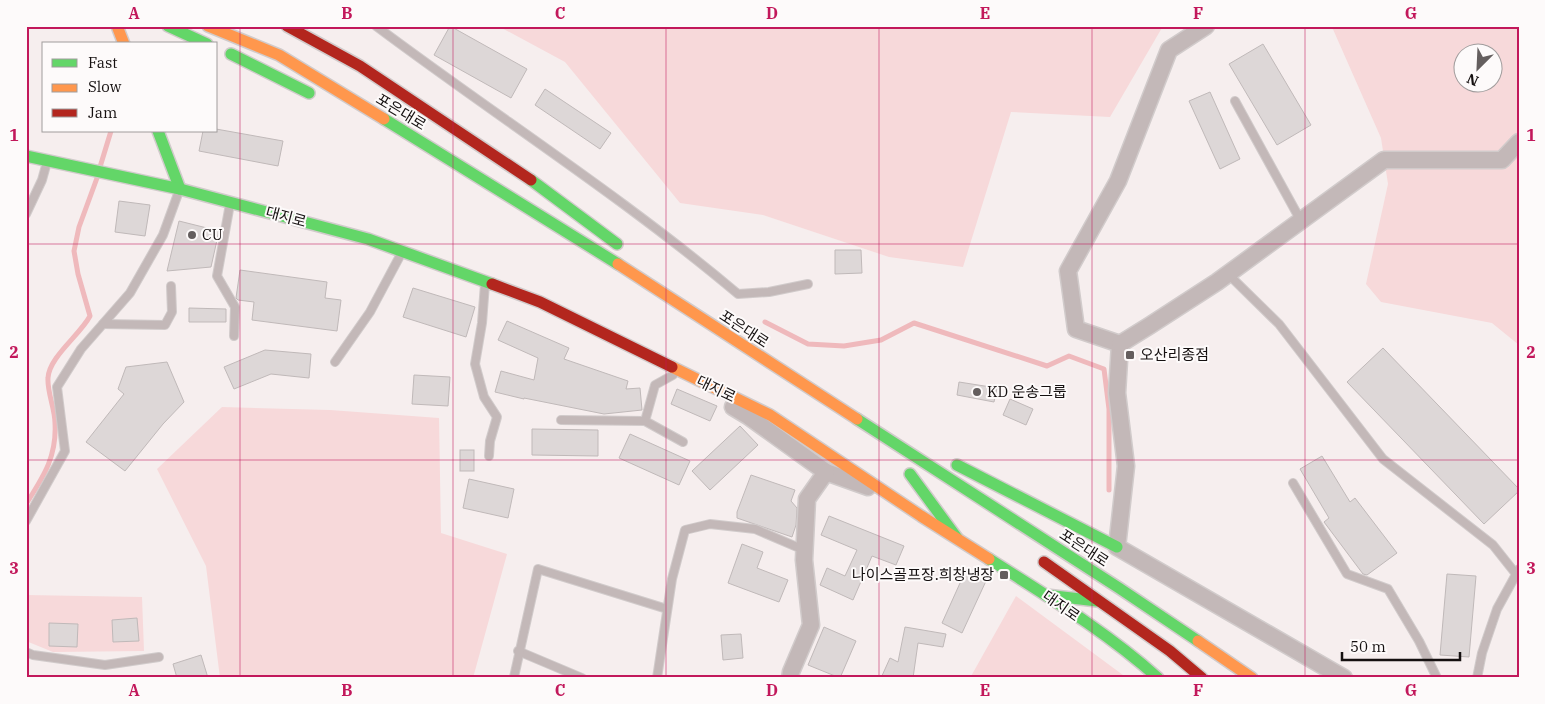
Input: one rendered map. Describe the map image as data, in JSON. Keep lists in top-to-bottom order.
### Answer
{
  "streets": {
    "main road": ["포은대로", "대지로"]
  },
  "places": {
    "other": ["CU", "KD 운송그룹"],
    "transit": ["오산리종점", "나이스골프장.희창냉장"]
  },
  "legend": ["Fast", "Slow", "Jam"],
  "scale_bar": "50 m",
  "north": "bottom left",
  "grid": {
    "columns": [
      "A",
      "B",
      "C",
      "D",
      "E",
      "F",
      "G"
    ],
    "rows": ["1", "2", "3"]
  }
}
